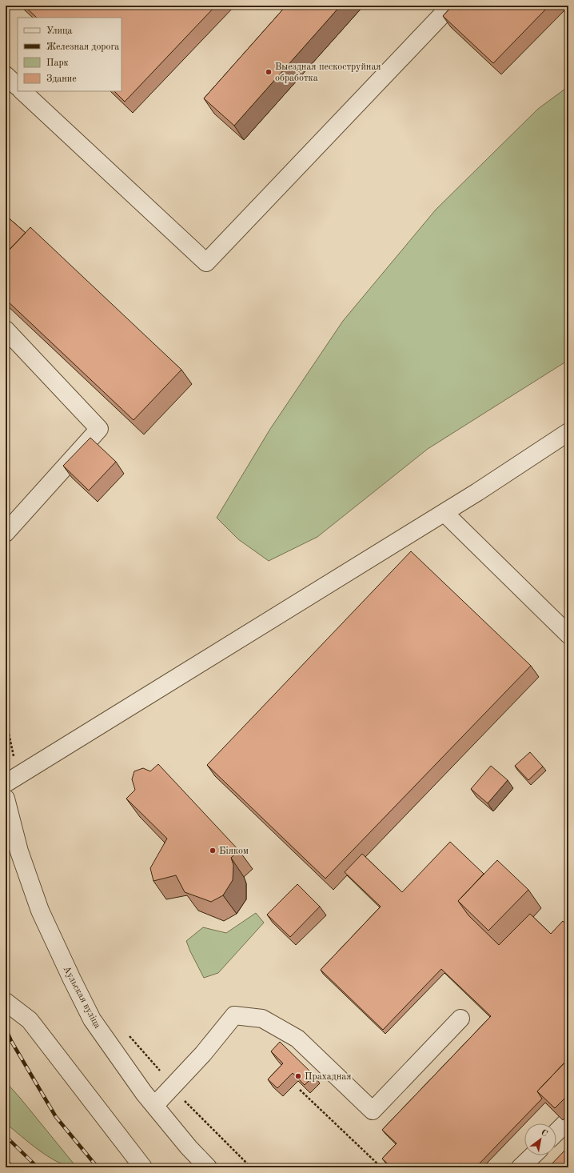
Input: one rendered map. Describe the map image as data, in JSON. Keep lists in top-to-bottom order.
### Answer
{
  "streets": {
    "street": ["Аульская вуліца"]
  },
  "places": ["Выездная пескоструйная обработка", "Біяком", "Прахадная"],
  "legend": [
    "Улица",
    "Железная дорога",
    "Парк",
    "Здание"
  ],
  "north": "top right"
}
